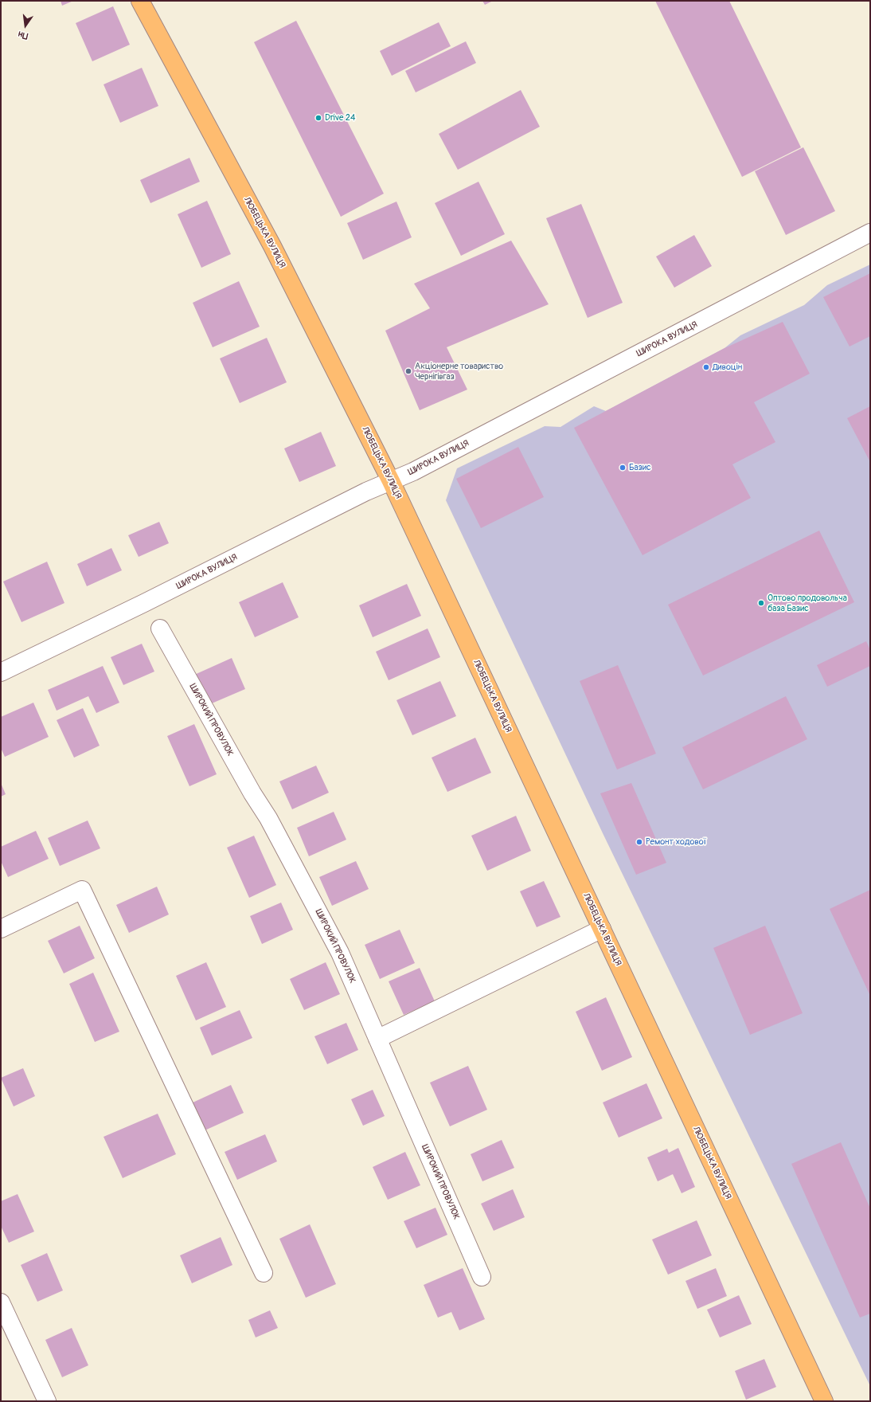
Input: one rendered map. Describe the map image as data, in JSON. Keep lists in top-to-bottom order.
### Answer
{
  "streets": {
    "main road": ["ЛЮБЕЦЬКА ВУЛИЦЯ"],
    "street": ["ШИРОКА ВУЛИЦЯ", "ШИРОКИЙ ПРОВУЛОК"]
  },
  "crossings": [
    ["ЛЮБЕЦЬКА ВУЛИЦЯ", "ШИРОКА ВУЛИЦЯ"]
  ],
  "places": [
    "Drive 24",
    "Дивоцін",
    "Акціонерне товариство Чернігівгаз",
    "Базис",
    "Оптово продовольча база Базис",
    "Ремонт ходової"
  ],
  "north": "bottom"
}
